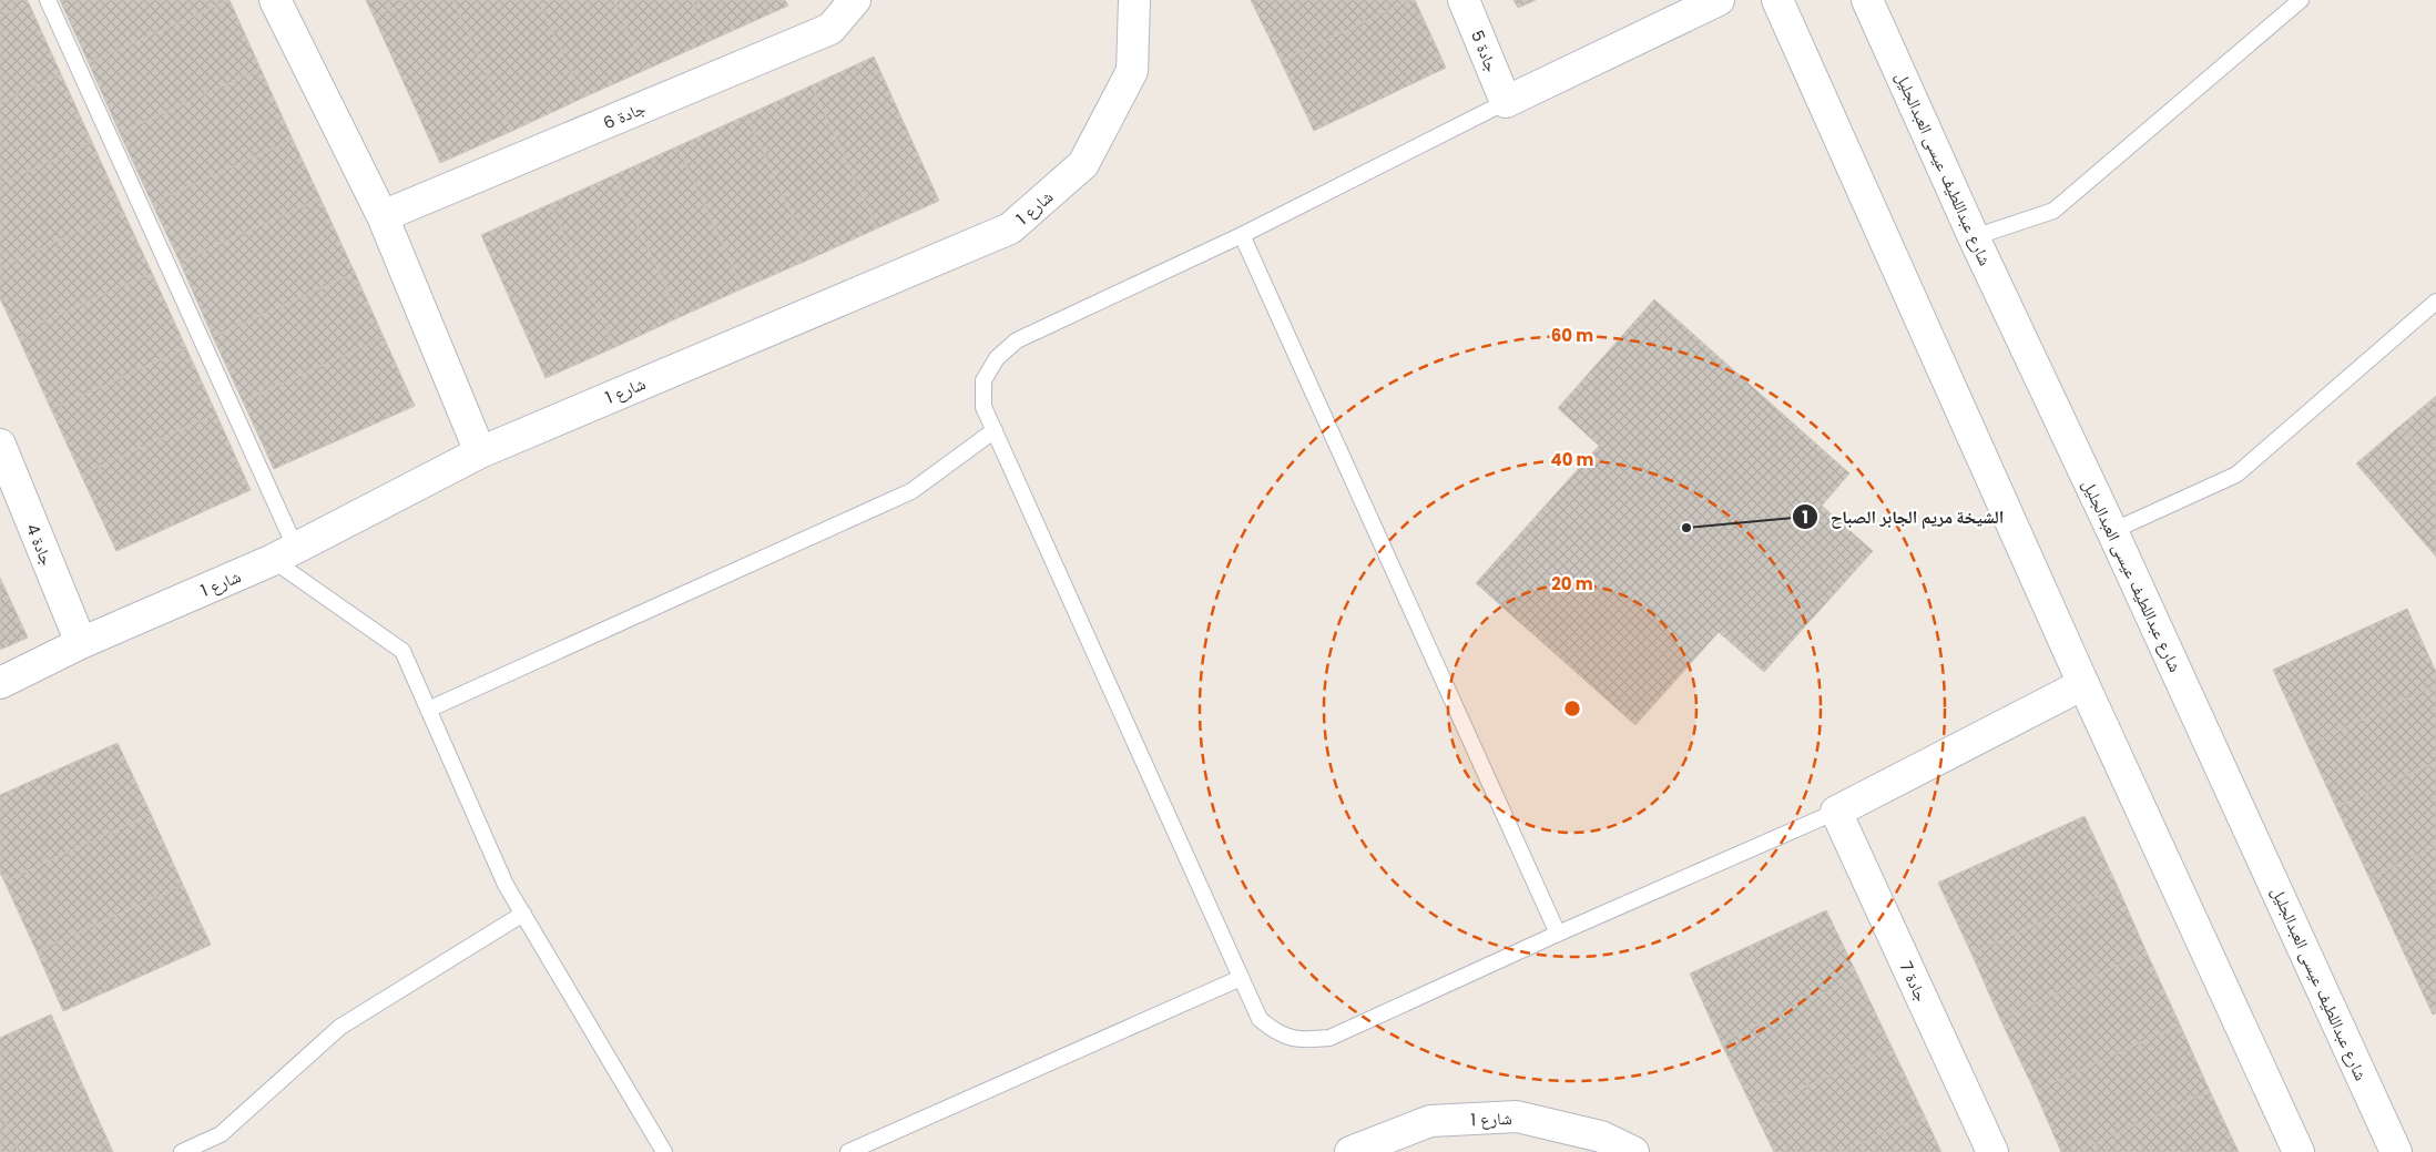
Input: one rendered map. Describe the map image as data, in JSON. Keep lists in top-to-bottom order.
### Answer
{
  "streets": {
    "street": [
      "جادة 5",
      "جادة 6",
      "شارع عبداللطيف عيسى العبدالجليل",
      "شارع 1",
      "جادة 4",
      "جادة 7"
    ]
  },
  "crossings": [
    ["شارع 1", "جادة 4"]
  ],
  "places": ["الشيخة مريم الجابر الصباح"],
  "rings": ["60 m", "40 m", "20 m"]
}
